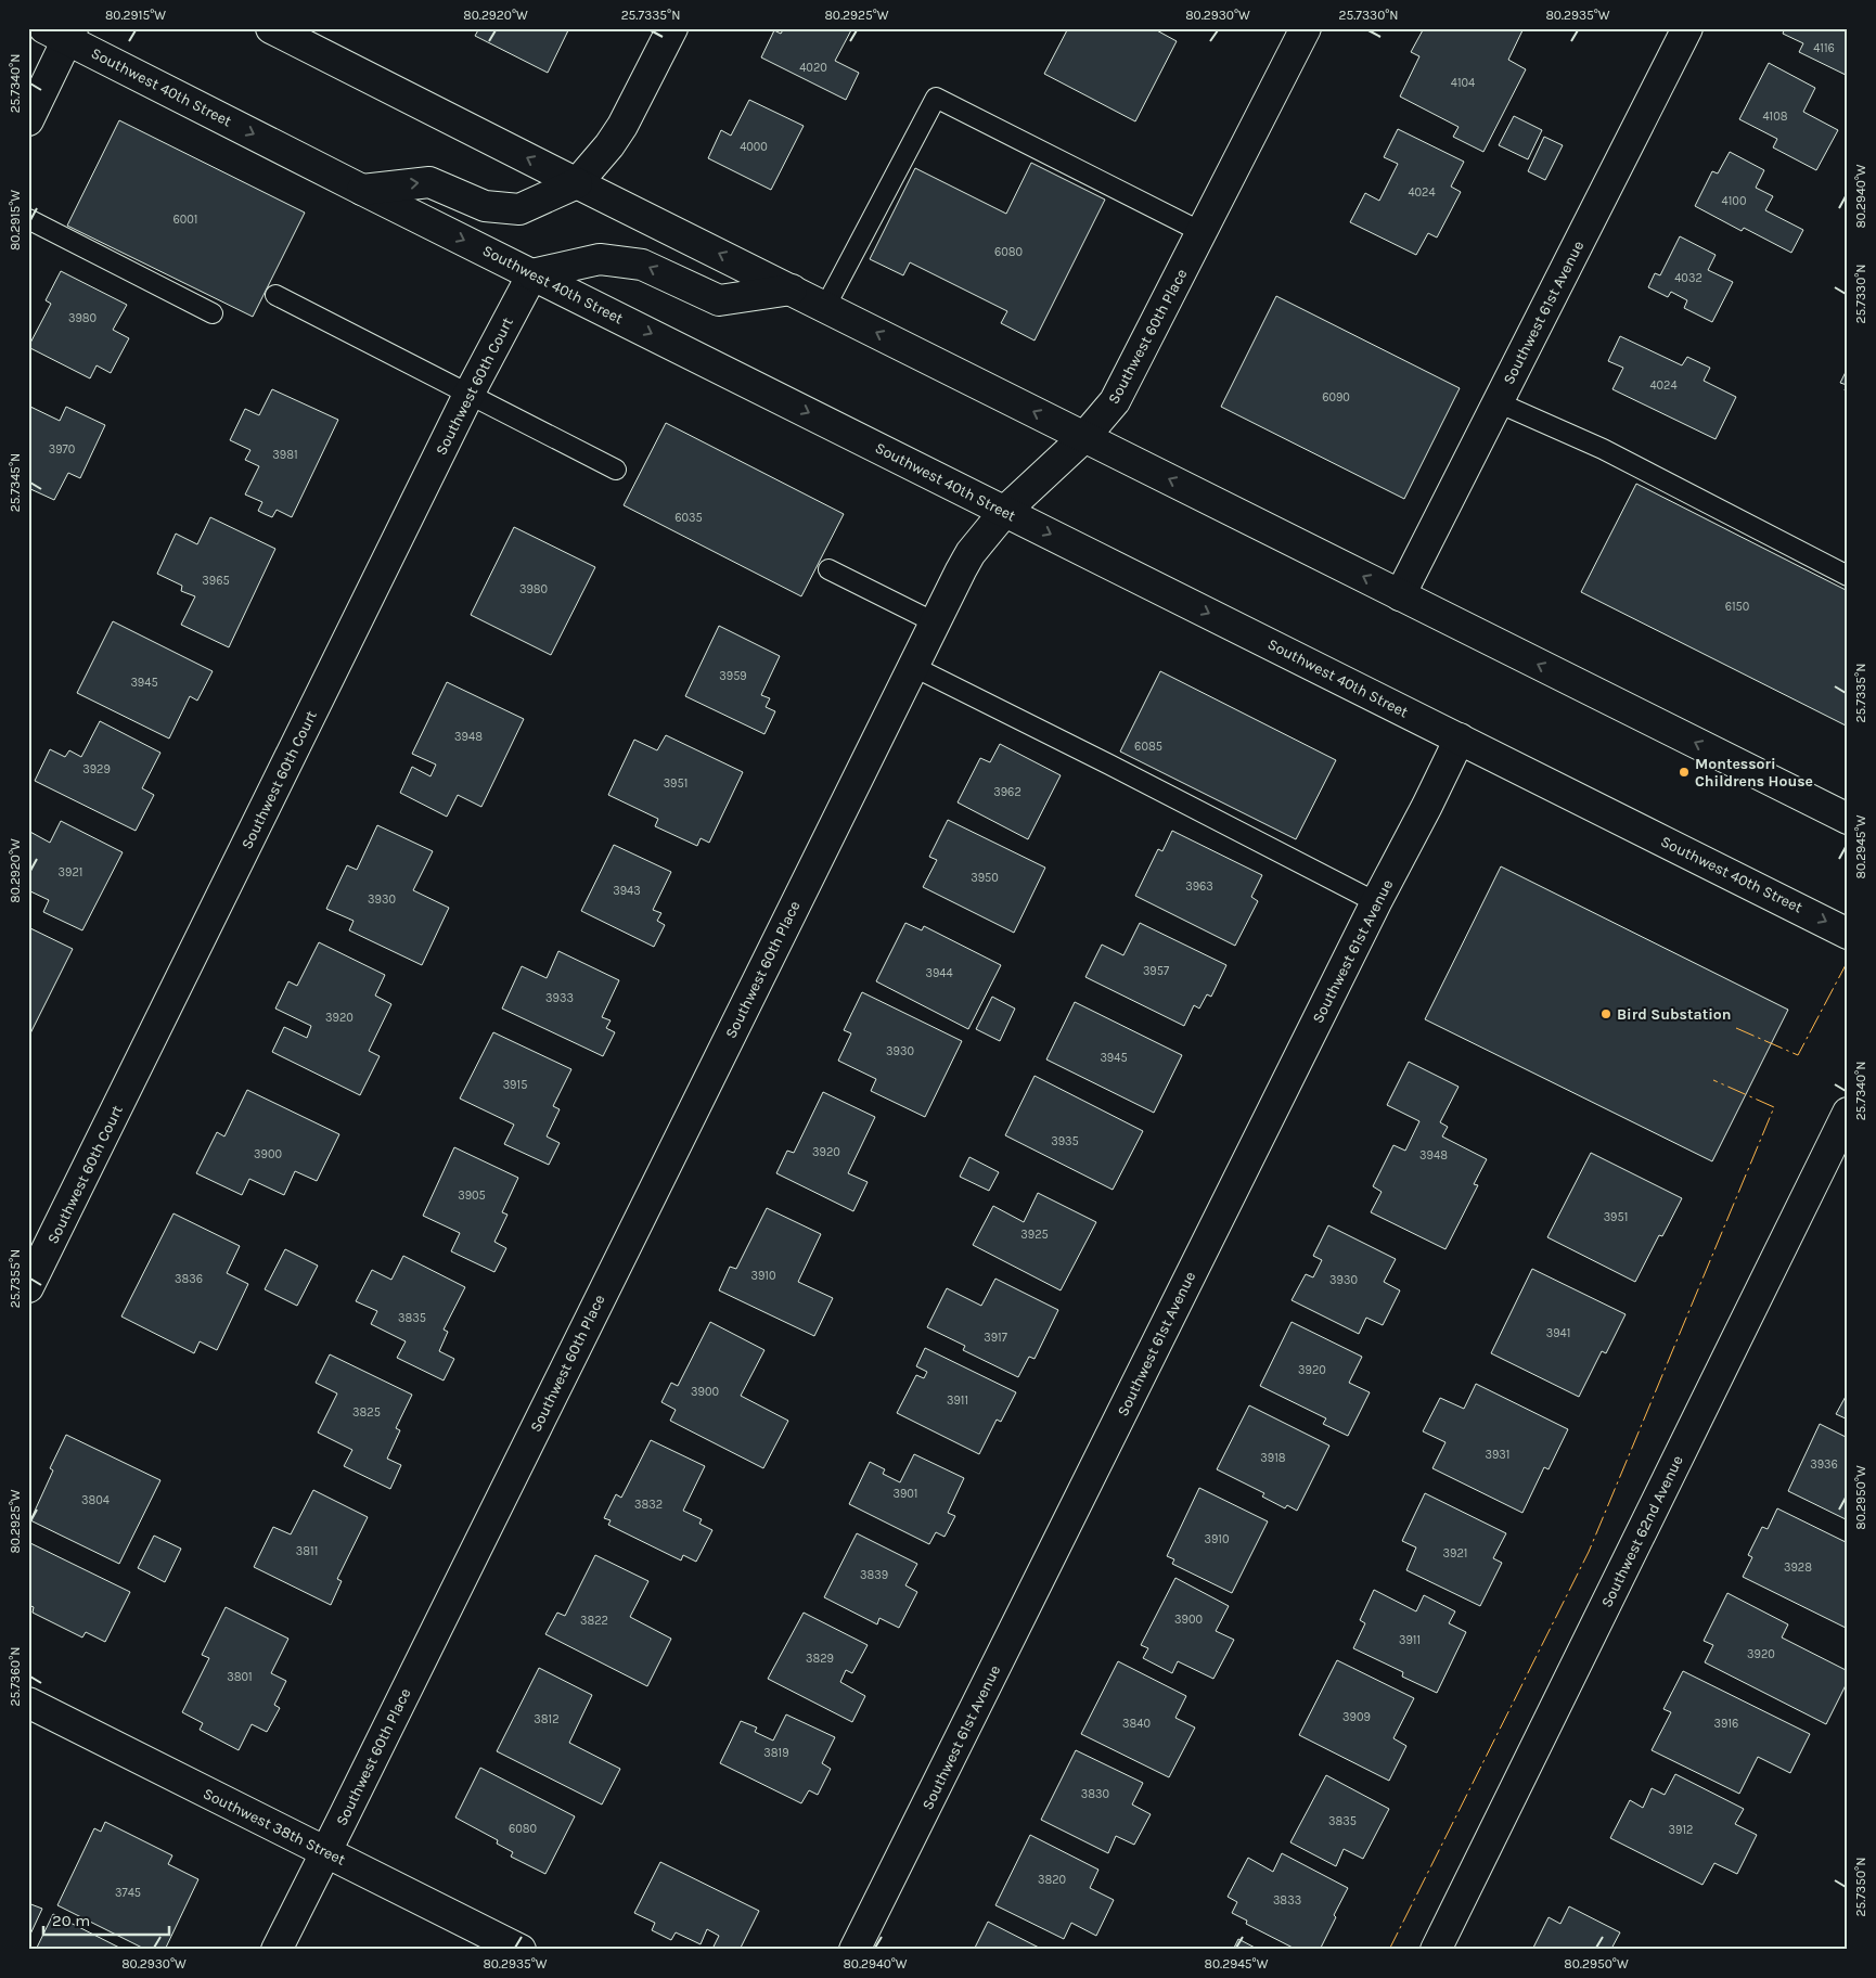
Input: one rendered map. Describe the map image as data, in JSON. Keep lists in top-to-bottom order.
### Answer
{
  "streets": {
    "street": [
      "Southwest 40th Street",
      "Southwest 61st Avenue",
      "Southwest 60th Place",
      "Southwest 60th Court",
      "Southwest 62nd Avenue",
      "Southwest 38th Street"
    ]
  },
  "crossings": [
    ["Southwest 40th Street", "Southwest 61st Avenue"],
    ["Southwest 40th Street", "Southwest 60th Place"],
    ["Southwest 40th Street", "Southwest 60th Court"],
    ["Southwest 60th Place", "Southwest 38th Street"]
  ],
  "places": ["Montessori Childrens House", "Bird Substation"],
  "house_numbers": [
    "4116",
    "4020",
    "4104",
    "4108",
    "4000",
    "4024",
    "4100",
    "6001",
    "6080",
    "4032",
    "3980",
    "4024",
    "6090",
    "3970",
    "3981",
    "6035",
    "3965",
    "3980",
    "6150",
    "3959",
    "3945",
    "3948",
    "6085",
    "3929",
    "3951",
    "3962",
    "3921",
    "3950",
    "3963",
    "3943",
    "3930",
    "3957",
    "3944",
    "3933",
    "3920",
    "3930",
    "3945",
    "3915",
    "3935",
    "3920",
    "3900",
    "3948",
    "3905",
    "3951",
    "3925",
    "3910",
    "3836",
    "3930",
    "3835",
    "3941",
    "3917",
    "3920",
    "3900",
    "3911",
    "3825",
    "3931",
    "3918",
    "3936",
    "3901",
    "3804",
    "3832",
    "3910",
    "3811",
    "3921",
    "3928",
    "3839",
    "3900",
    "3822",
    "3911",
    "3920",
    "3829",
    "3801",
    "3909",
    "3812",
    "3840",
    "3916",
    "3819",
    "3830",
    "3835",
    "6080",
    "3912",
    "3820",
    "3745",
    "3833"
  ],
  "scale_bar": "20 m",
  "coordinates": [
    "80.2915°W",
    "80.2920°W",
    "25.7335°N",
    "80.2925°W",
    "80.2930°W",
    "25.7330°N",
    "80.2935°W",
    "25.7340°N",
    "80.2940°W",
    "25.7345°N",
    "80.2945°W",
    "25.7355°N",
    "80.2950°W",
    "25.7360°N",
    "25.7350°N"
  ]
}
